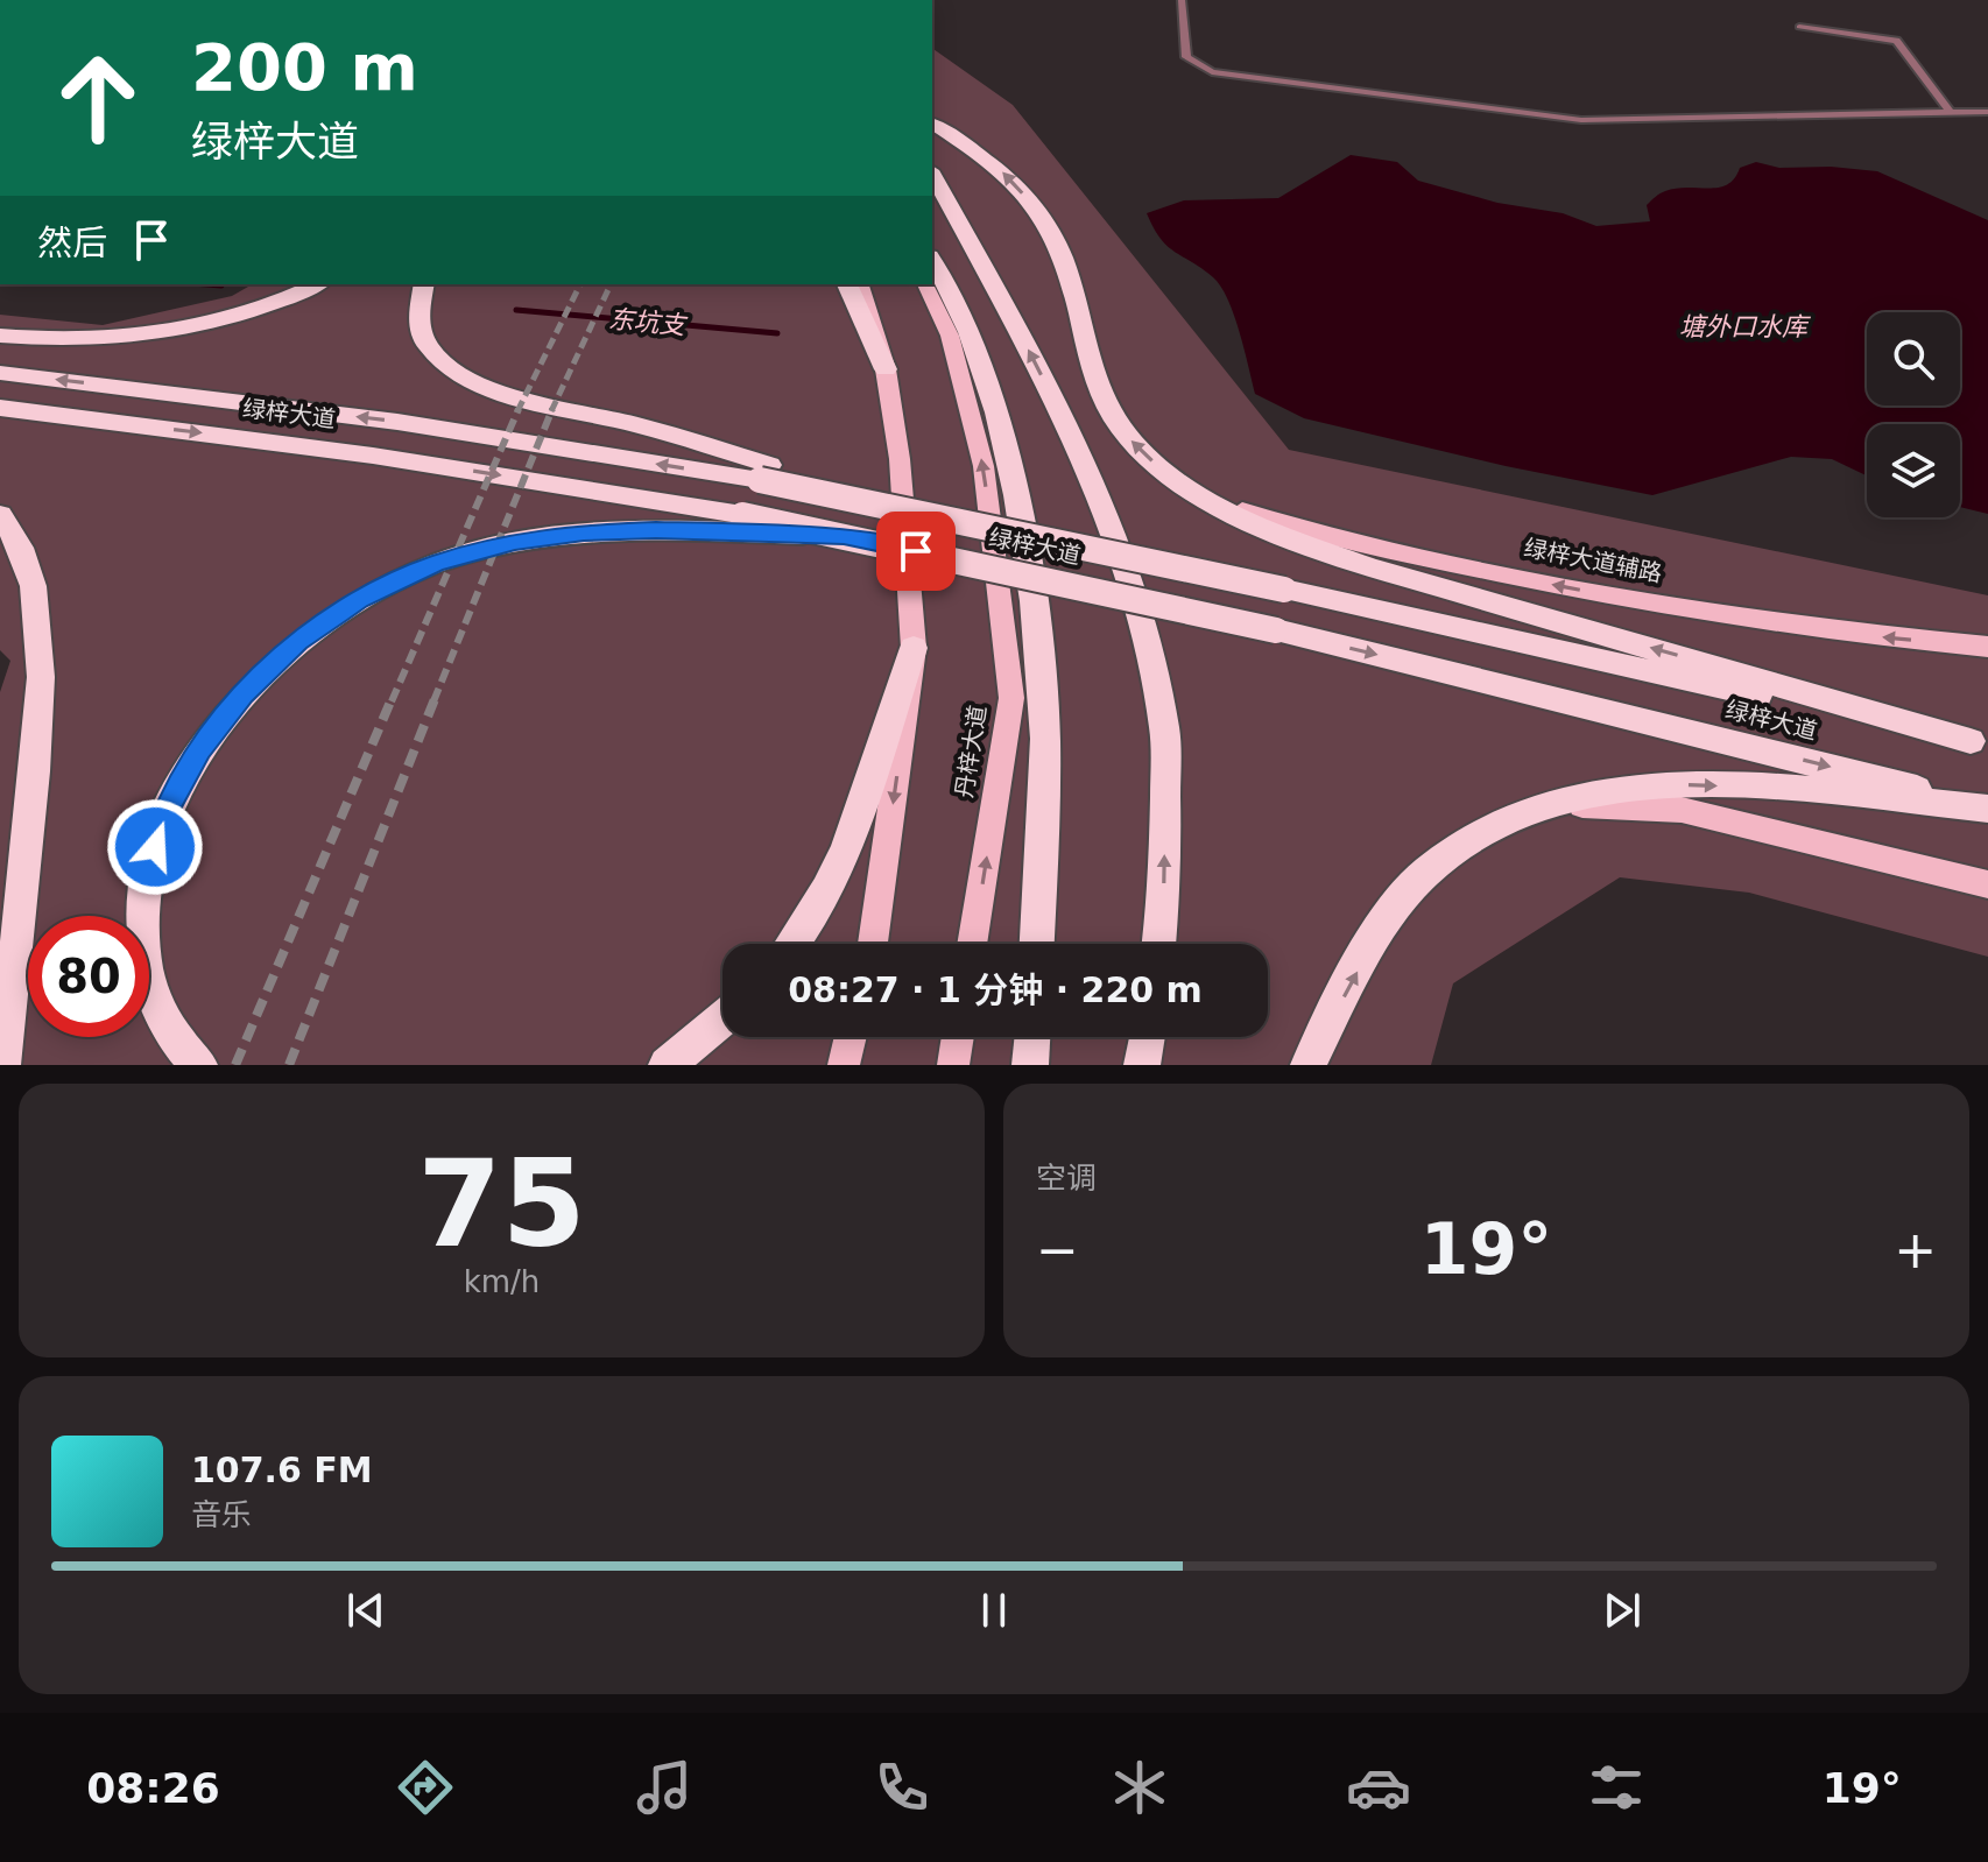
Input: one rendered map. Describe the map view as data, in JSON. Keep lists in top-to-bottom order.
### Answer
{
  "streets": {
    "highway": ["绿梓大道"],
    "main road": ["绿梓大道辅路", "丹梓大道"]
  },
  "one_way": ["绿梓大道辅路"],
  "water": ["东坑支", "塘外口水库"],
  "page": {
    "turn": ["200 m", "绿梓大道"],
    "then": "然后",
    "limit": "80",
    "trip": "08:27 · 1 分钟 · 220 m",
    "tile": [
      ["75", "km/h"],
      "空调"
    ],
    "heat": ["−", "19°", "+"],
    "song": ["107.6 FM", "音乐"],
    "tabs": ["08:26", "19°"]
  }
}
